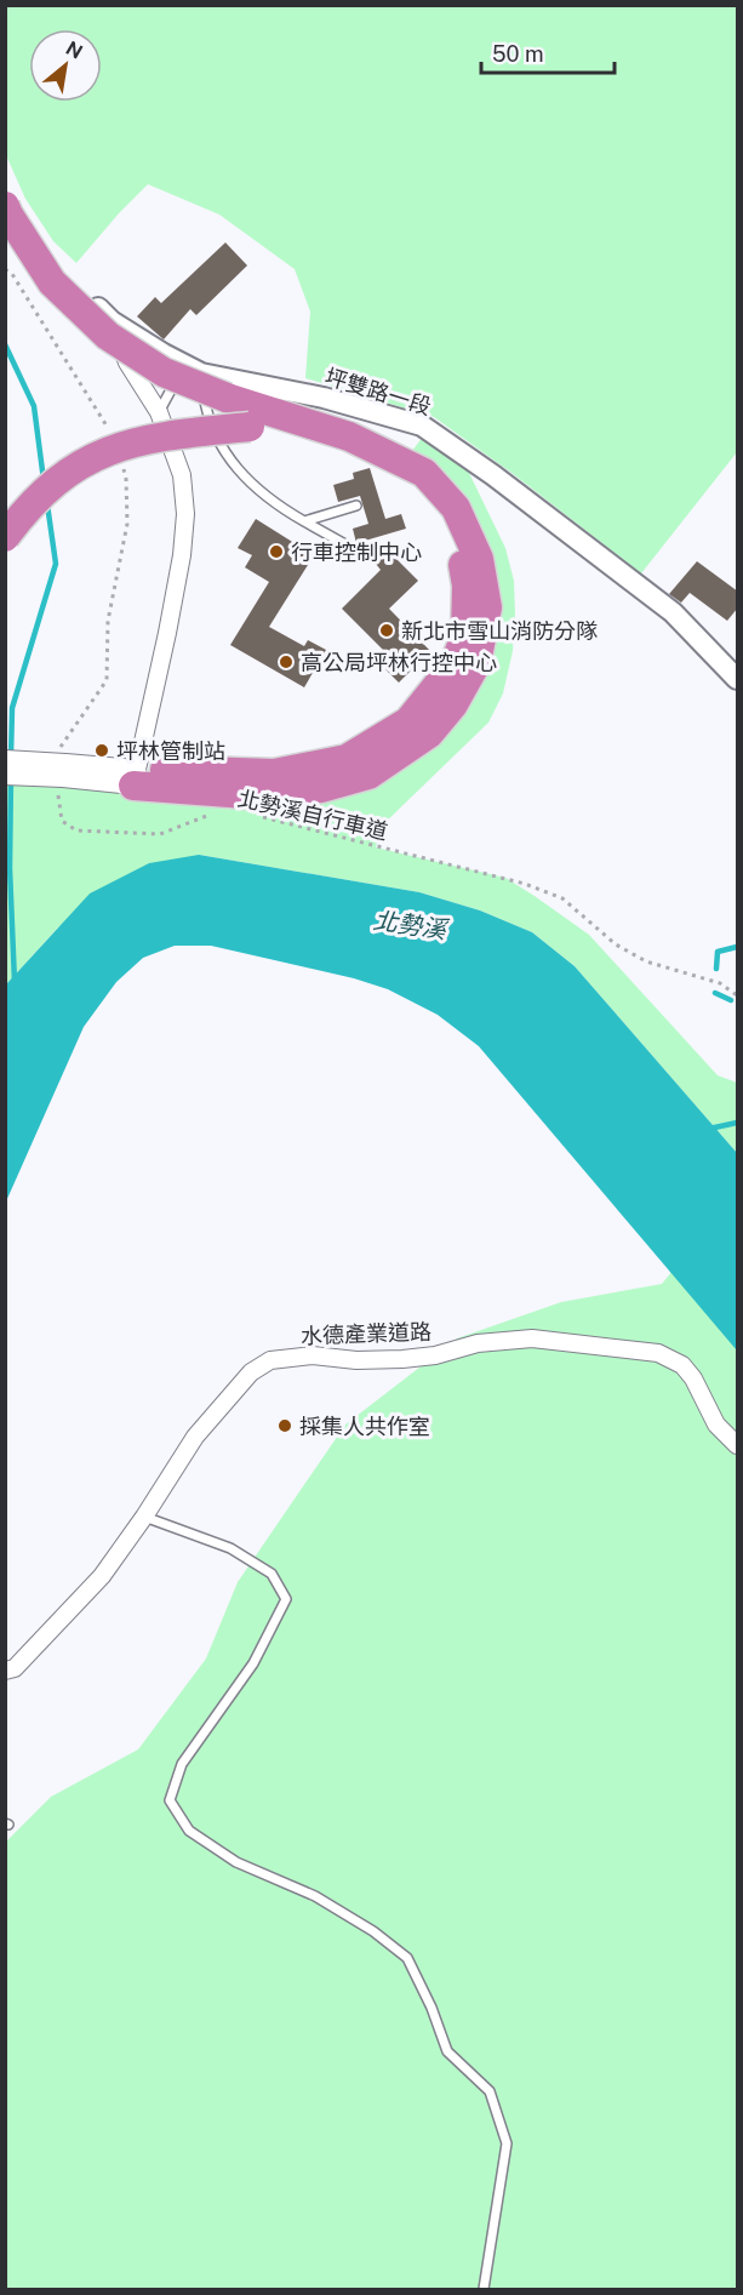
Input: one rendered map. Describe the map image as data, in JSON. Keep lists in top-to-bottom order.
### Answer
{
  "streets": {
    "street": ["坪雙路一段", "水德產業道路"],
    "path": ["北勢溪自行車道"]
  },
  "water": ["北勢溪"],
  "places": [
    "行車控制中心",
    "新北市雪山消防分隊",
    "高公局坪林行控中心",
    "坪林管制站",
    "採集人共作室"
  ],
  "scale_bar": "50 m",
  "north": "top right"
}
